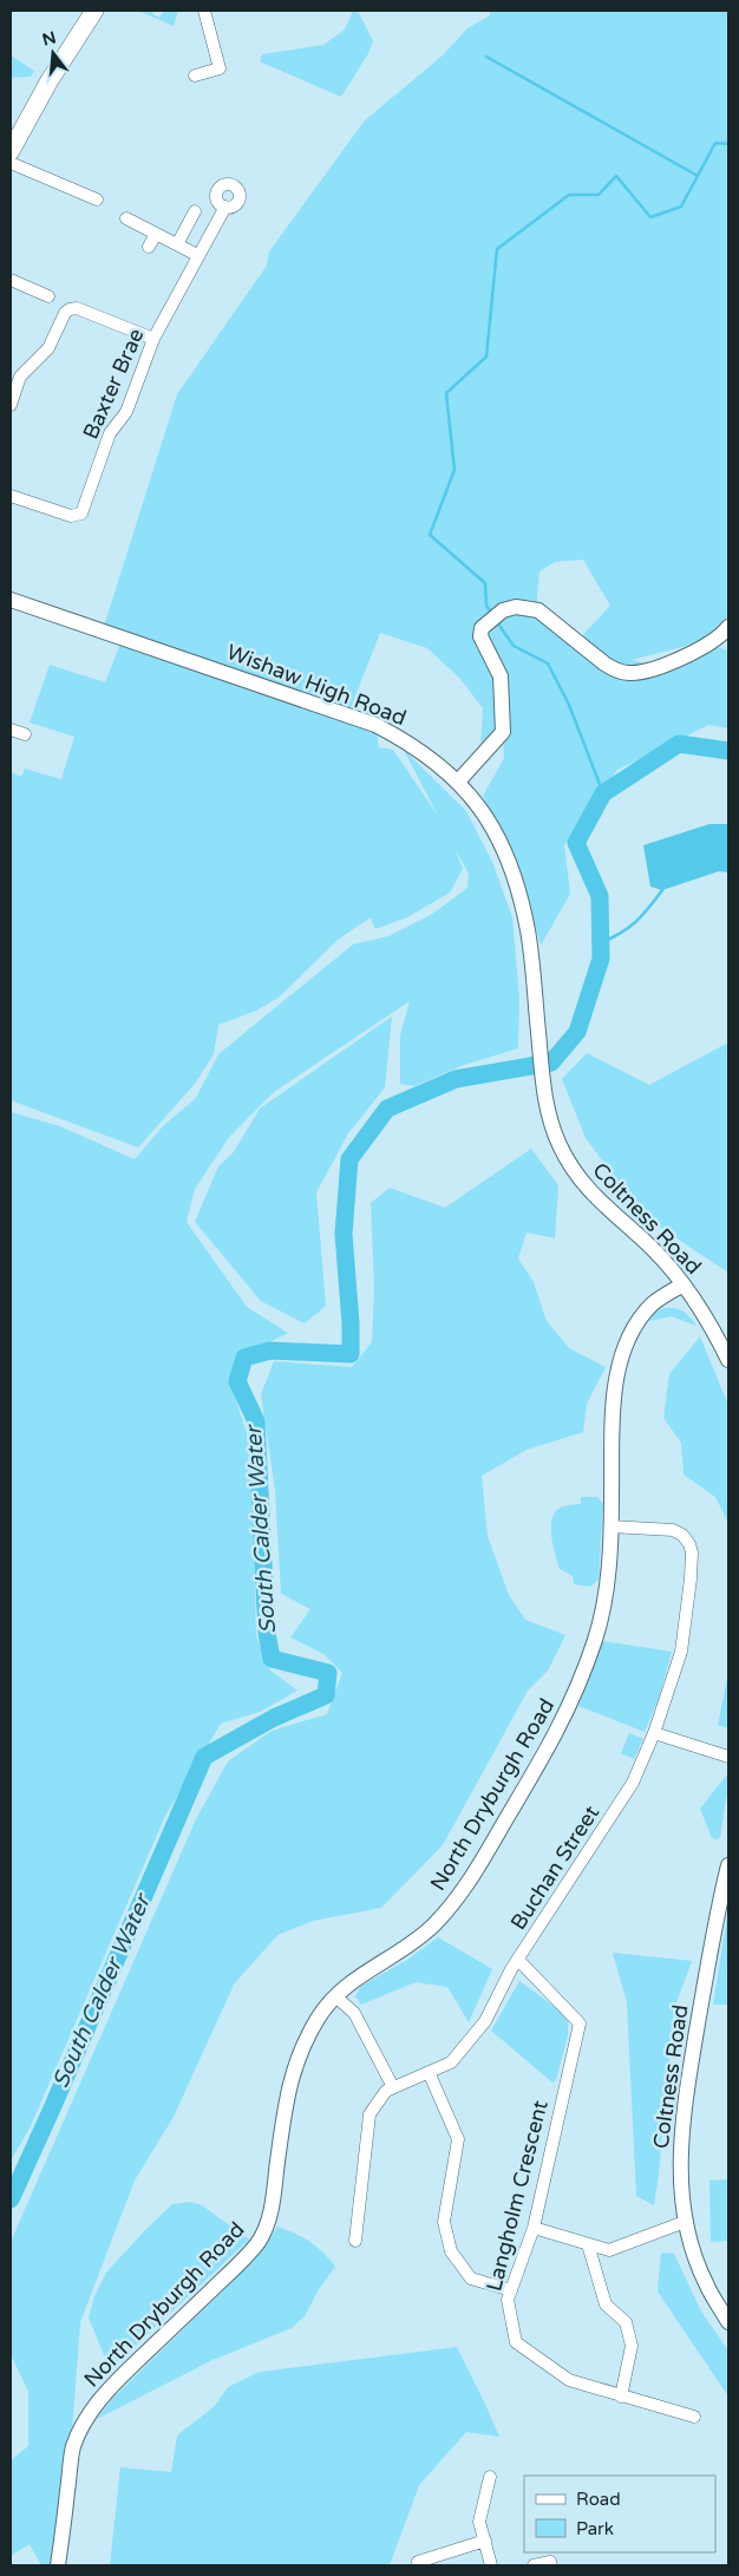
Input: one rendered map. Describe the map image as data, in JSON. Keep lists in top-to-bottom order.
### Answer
{
  "streets": {
    "street": [
      "Baxter Brae",
      "Wishaw High Road",
      "Coltness Road",
      "North Dryburgh Road",
      "Buchan Street",
      "Langholm Crescent"
    ]
  },
  "crossings": [
    ["Wishaw High Road", "Coltness Road"],
    ["Coltness Road", "North Dryburgh Road"],
    ["North Dryburgh Road", "Buchan Street"],
    ["Buchan Street", "Langholm Crescent"]
  ],
  "water": ["South Calder Water"],
  "legend": ["Road", "Park"],
  "north": "top"
}
